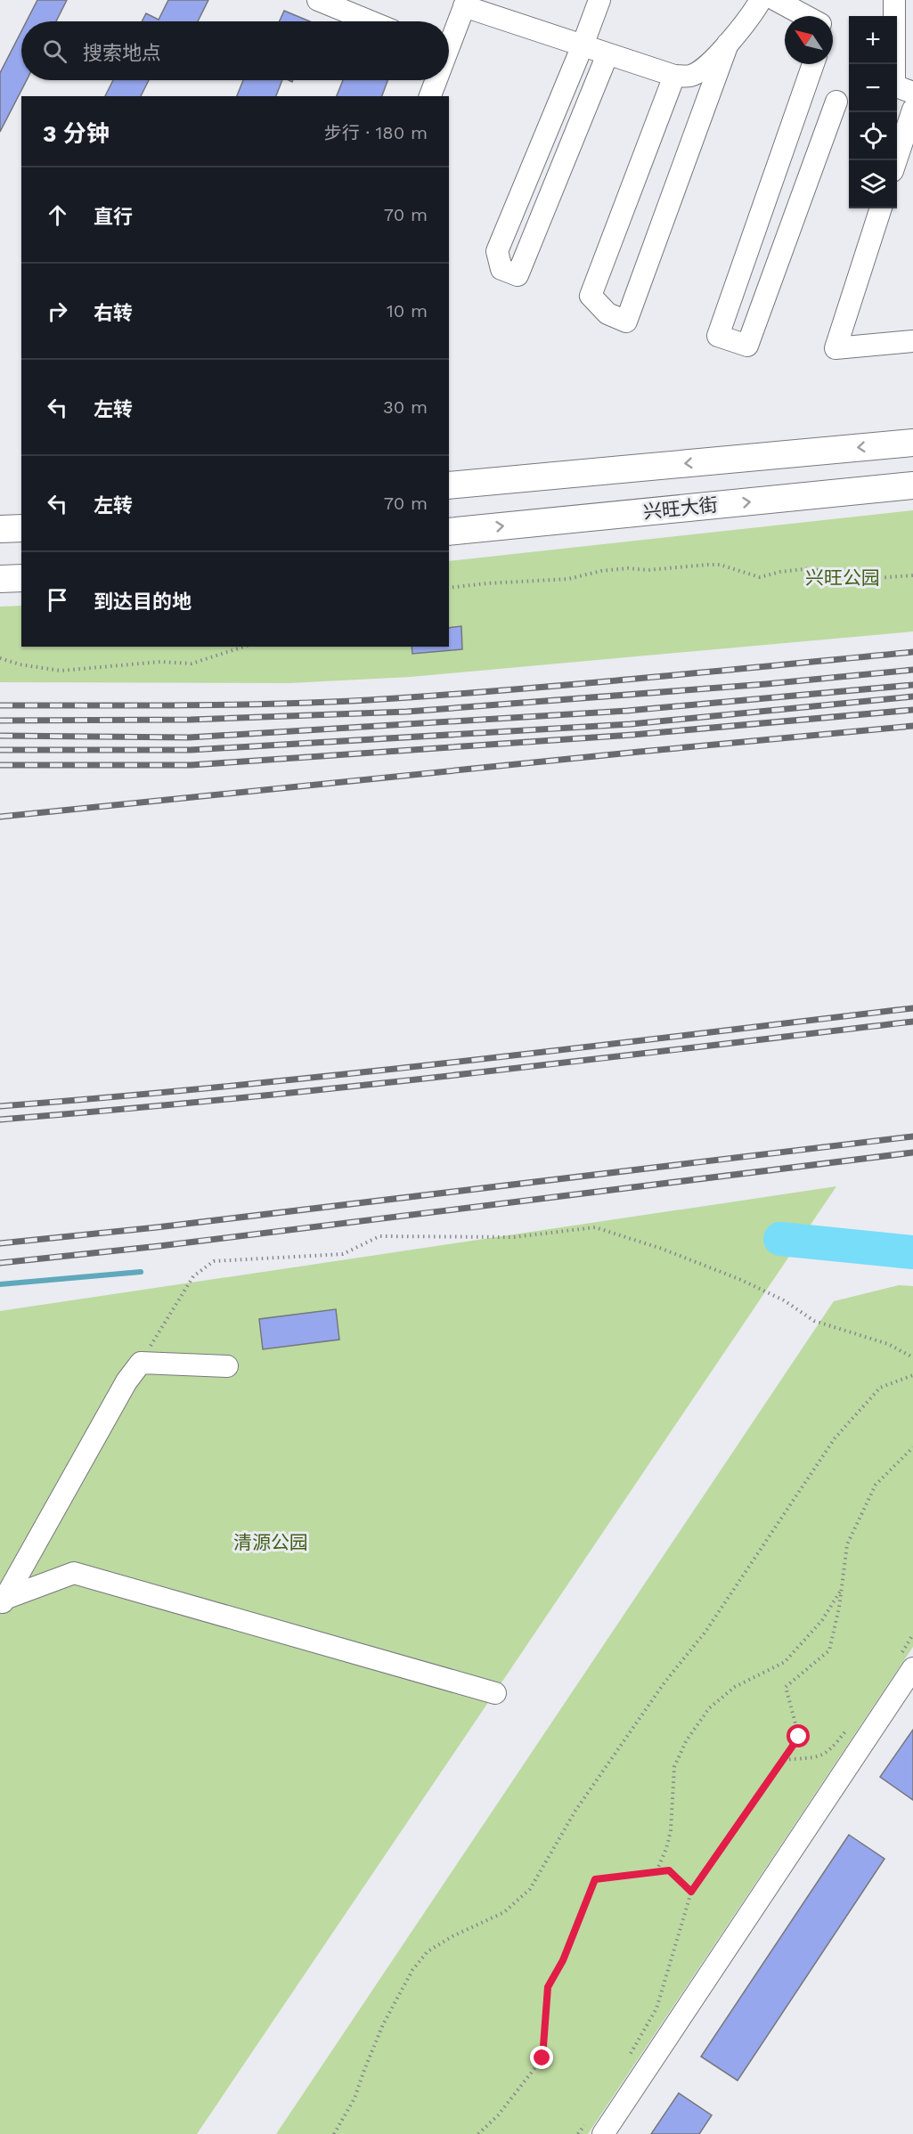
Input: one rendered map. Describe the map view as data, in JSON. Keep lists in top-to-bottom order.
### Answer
{
  "streets": {
    "main road": ["兴旺大街"]
  },
  "parks": ["兴旺公园", "清源公园"],
  "north": "top left",
  "page": {
    "map_buttons": ["+", "−"],
    "search": "搜索地点",
    "heading": ["3 分钟", "步行 · 180 m"],
    "list": [
      ["直行", "70 m"],
      ["右转", "10 m"],
      ["左转", "30 m"],
      ["左转", "70 m"],
      "到达目的地"
    ]
  }
}
